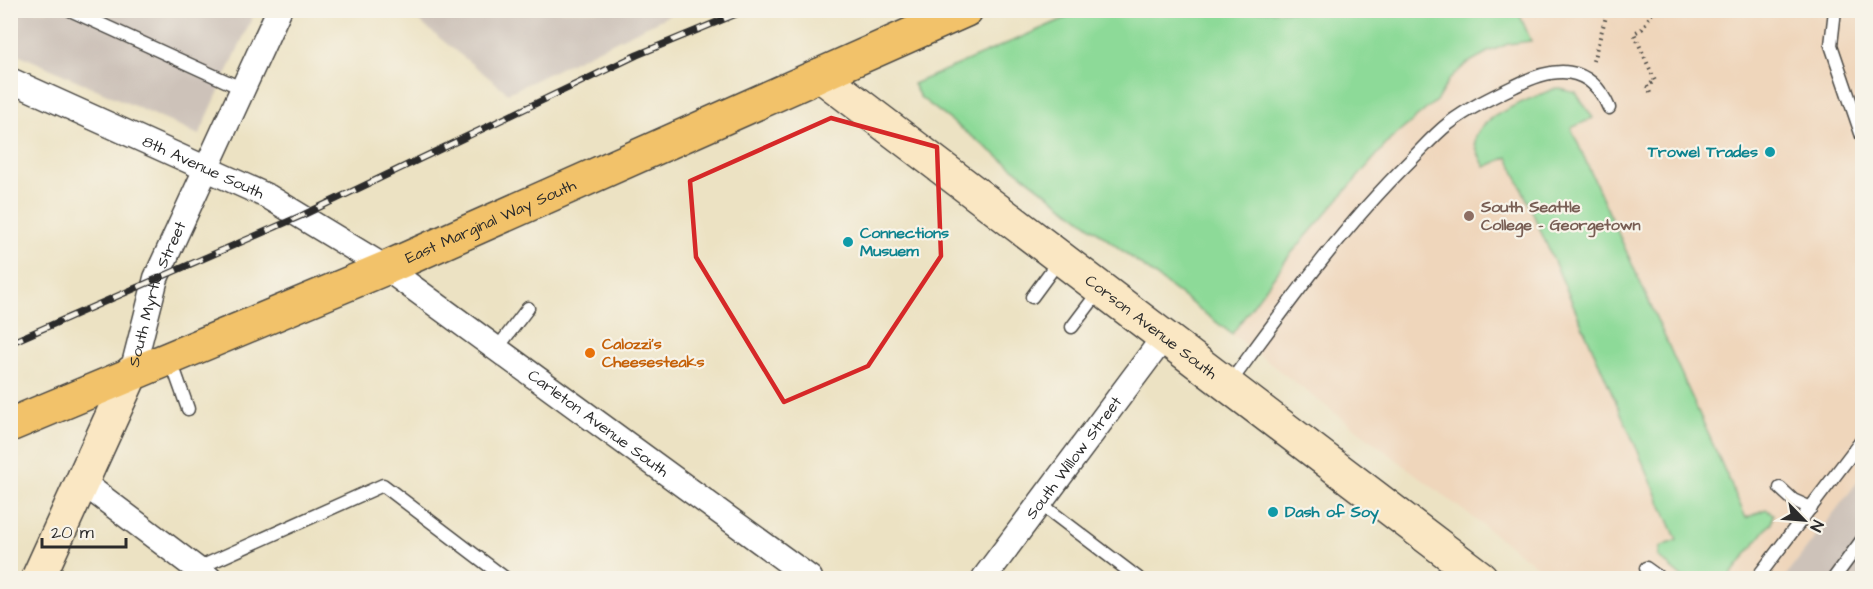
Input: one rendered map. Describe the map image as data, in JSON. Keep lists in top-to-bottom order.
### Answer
{
  "streets": {
    "main road": ["East Marginal Way South"],
    "street": [
      "8th Avenue South",
      "South Myrtle Street",
      "Corson Avenue South",
      "Carleton Avenue South",
      "South Willow Street"
    ]
  },
  "crossings": [
    ["8th Avenue South", "East Marginal Way South"],
    ["8th Avenue South", "South Myrtle Street"],
    ["8th Avenue South", "Carleton Avenue South"],
    ["East Marginal Way South", "South Myrtle Street"],
    ["East Marginal Way South", "Corson Avenue South"],
    ["East Marginal Way South", "Carleton Avenue South"],
    ["Corson Avenue South", "South Willow Street"]
  ],
  "places": [
    "Trowel Trades",
    "South Seattle College - Georgetown",
    "Connections Musuem",
    "Calozzi's Cheesesteaks",
    "Dash of Soy"
  ],
  "scale_bar": "20 m",
  "north": "bottom right"
}
